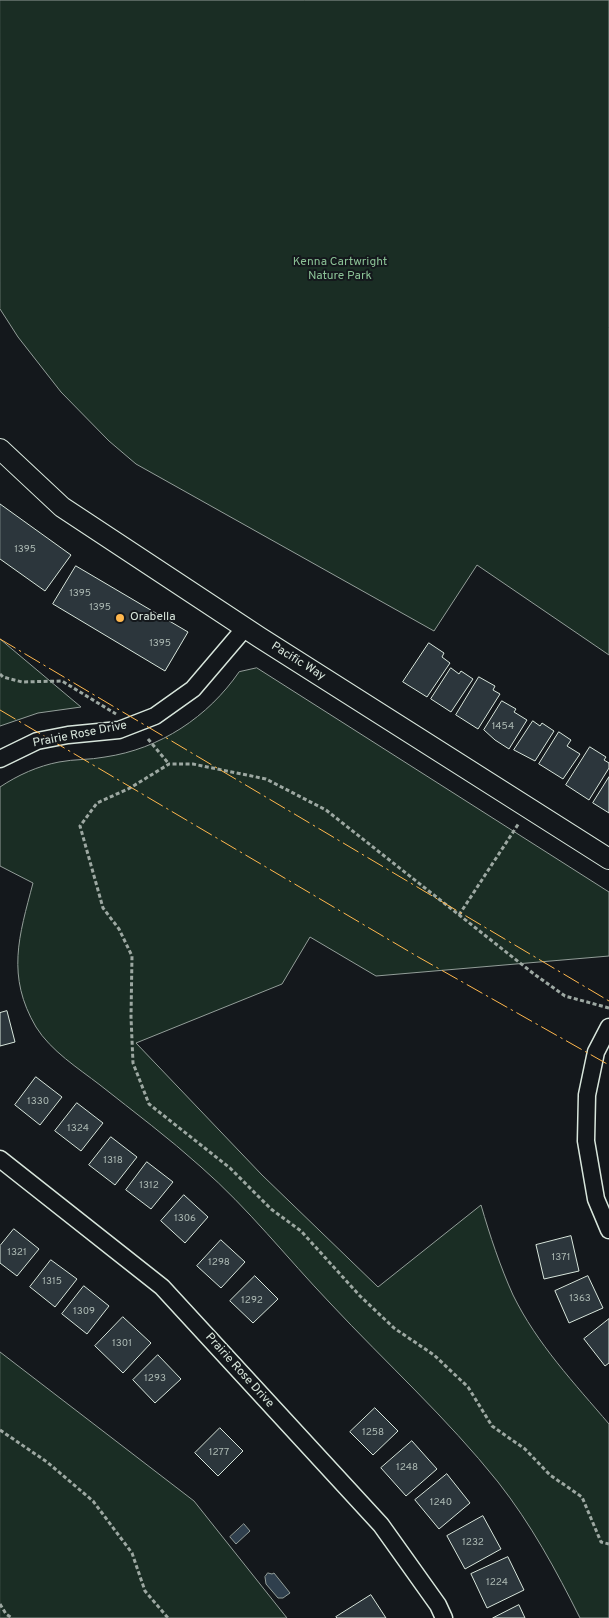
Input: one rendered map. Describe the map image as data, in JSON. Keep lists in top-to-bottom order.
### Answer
{
  "streets": {
    "street": ["Pacific Way", "Prairie Rose Drive"]
  },
  "crossings": [
    ["Pacific Way", "Prairie Rose Drive"]
  ],
  "parks": ["Kenna Cartwright Nature Park"],
  "places": ["Orabella"],
  "house_numbers": [
    "1395",
    "1395",
    "1395",
    "1395",
    "1454",
    "1330",
    "1324",
    "1318",
    "1312",
    "1306",
    "1321",
    "1371",
    "1298",
    "1315",
    "1363",
    "1292",
    "1309",
    "1301",
    "1293",
    "1258",
    "1277",
    "1248",
    "1240",
    "1232",
    "1224"
  ]
}
